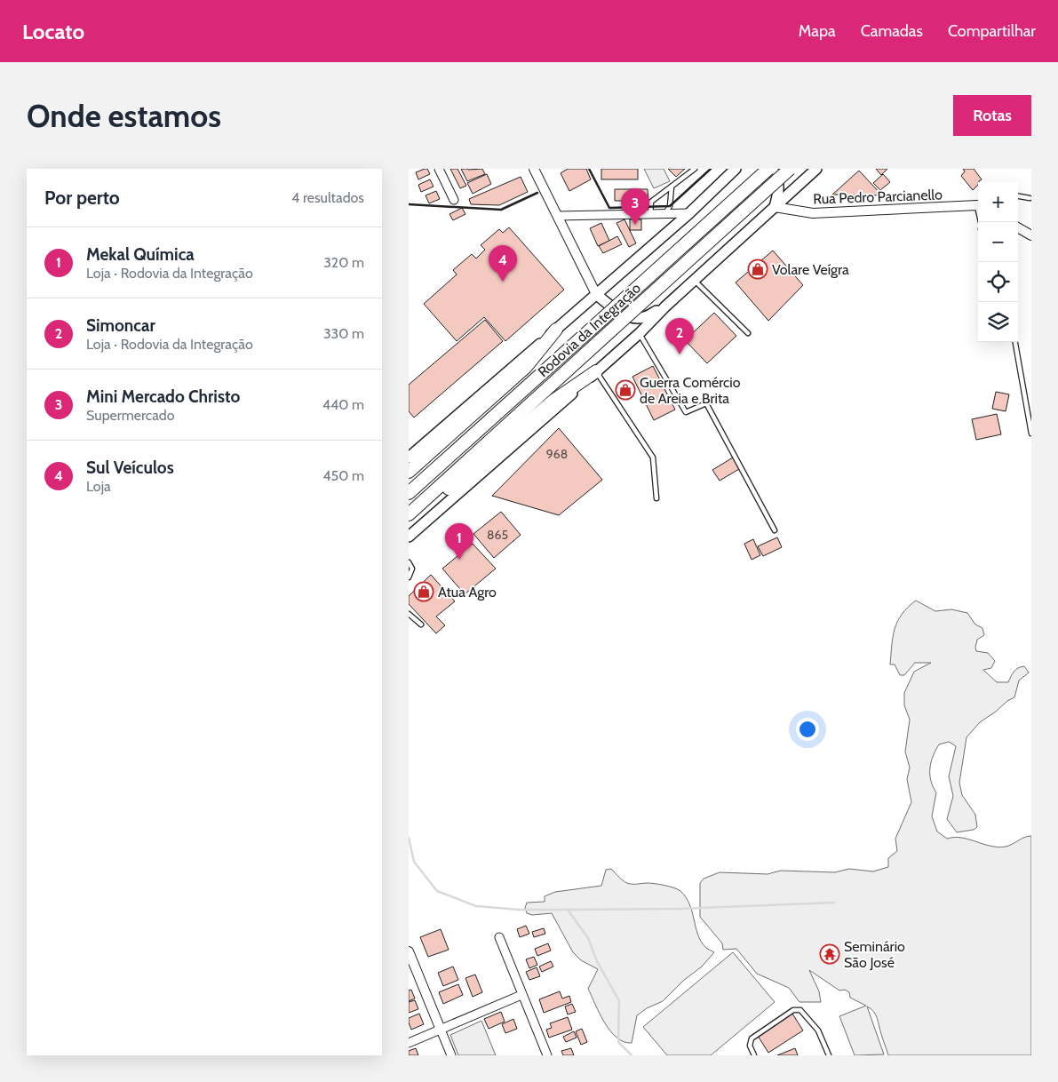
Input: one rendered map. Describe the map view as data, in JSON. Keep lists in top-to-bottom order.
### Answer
{
  "streets": {
    "highway": ["Rodovia da Integração"],
    "street": ["Rua Pedro Parcianello"]
  },
  "places": {
    "shop": ["Volare Veígra", "Guerra Comércio de Areia e Brita", "Atua Agro"],
    "temple": ["Seminário São José"]
  },
  "house_numbers": ["968", "865"],
  "page": {
    "header": "Locato",
    "nav": ["Mapa", "Camadas", "Compartilhar"],
    "buttons": "Rotas",
    "title": "Onde estamos",
    "heading": ["Por perto", "4 resultados"],
    "map_buttons": ["+", "−"],
    "pins": [
      "3",
      "4",
      "2",
      "1"
    ],
    "list": [
      {
        "mark": "1",
        "name": "Mekal Química",
        "note": "Loja · Rodovia da Integração",
        "value": "320 m"
      },
      {
        "mark": "2",
        "name": "Simoncar",
        "note": "Loja · Rodovia da Integração",
        "value": "330 m"
      },
      {
        "mark": "3",
        "name": "Mini Mercado Christo",
        "note": "Supermercado",
        "value": "440 m"
      },
      {
        "mark": "4",
        "name": "Sul Veículos",
        "note": "Loja",
        "value": "450 m"
      }
    ]
  }
}
